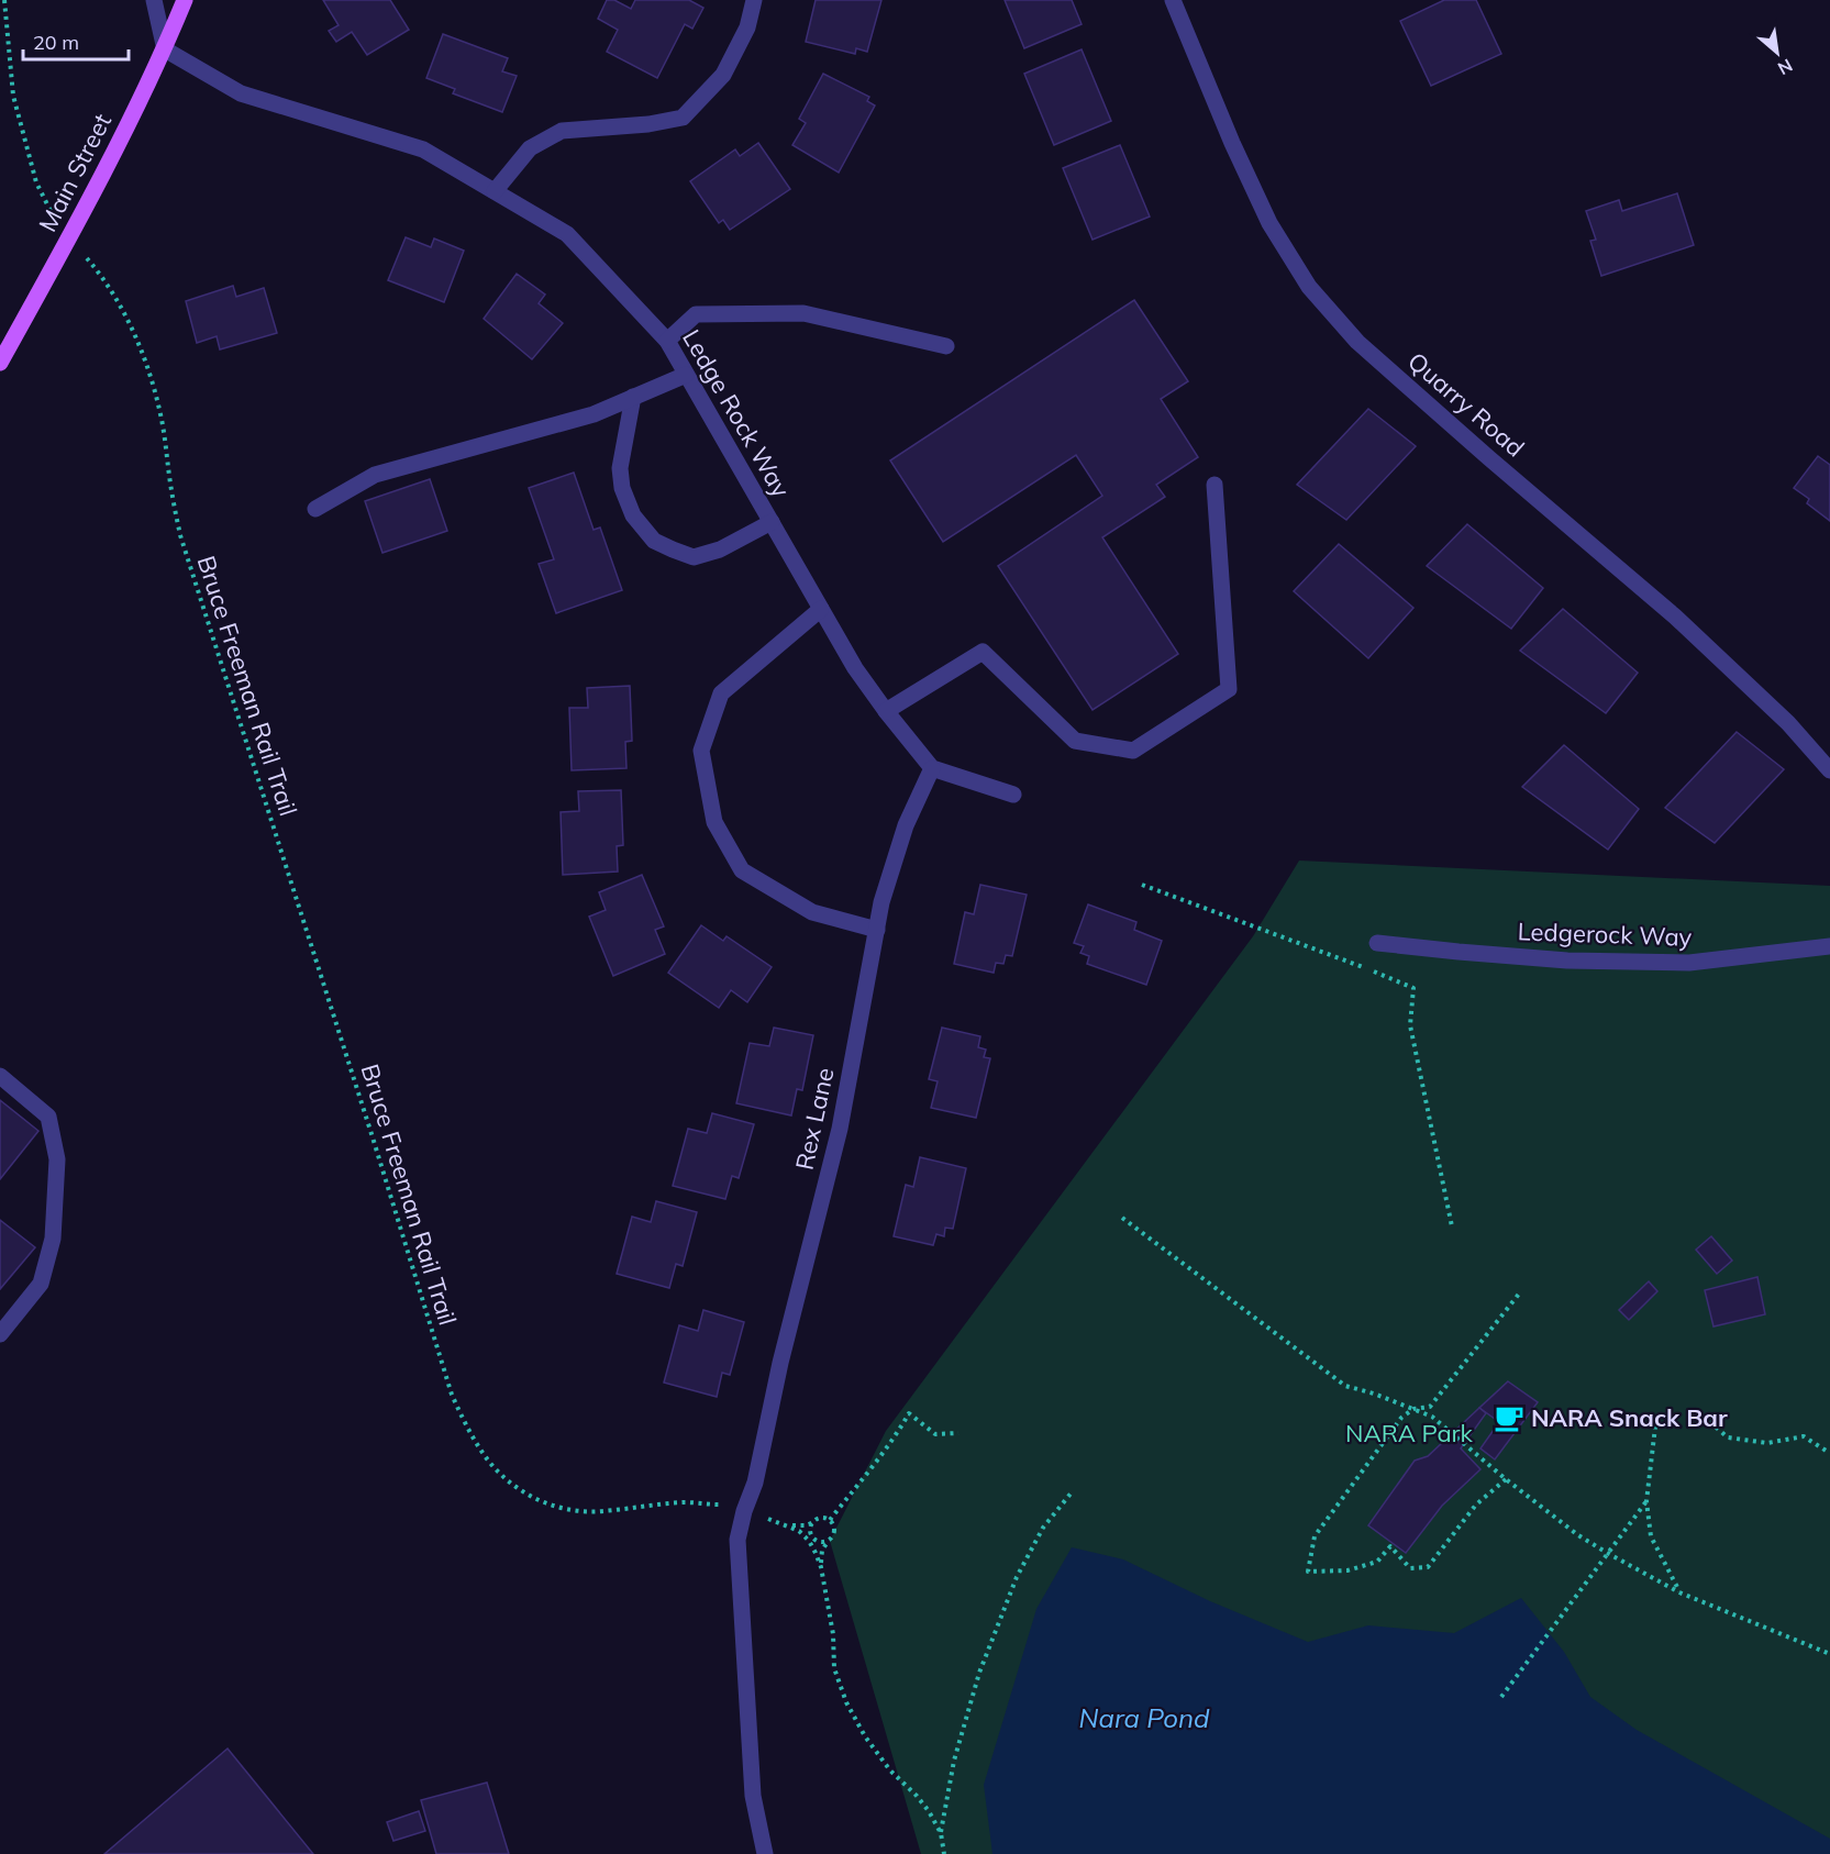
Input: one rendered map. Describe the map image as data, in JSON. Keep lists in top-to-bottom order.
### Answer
{
  "streets": {
    "main road": ["Main Street"],
    "street": [
      "Quarry Road",
      "Ledge Rock Way",
      "Ledgerock Way",
      "Rex Lane"
    ],
    "path": ["Bruce Freeman Rail Trail"]
  },
  "crossings": [
    ["Main Street", "Ledge Rock Way"],
    ["Main Street", "Bruce Freeman Rail Trail"],
    ["Ledge Rock Way", "Rex Lane"]
  ],
  "water": ["Nara Pond"],
  "parks": ["NARA Park"],
  "places": {
    "cafe": ["NARA Snack Bar"]
  },
  "scale_bar": "20 m",
  "north": "bottom right"
}
